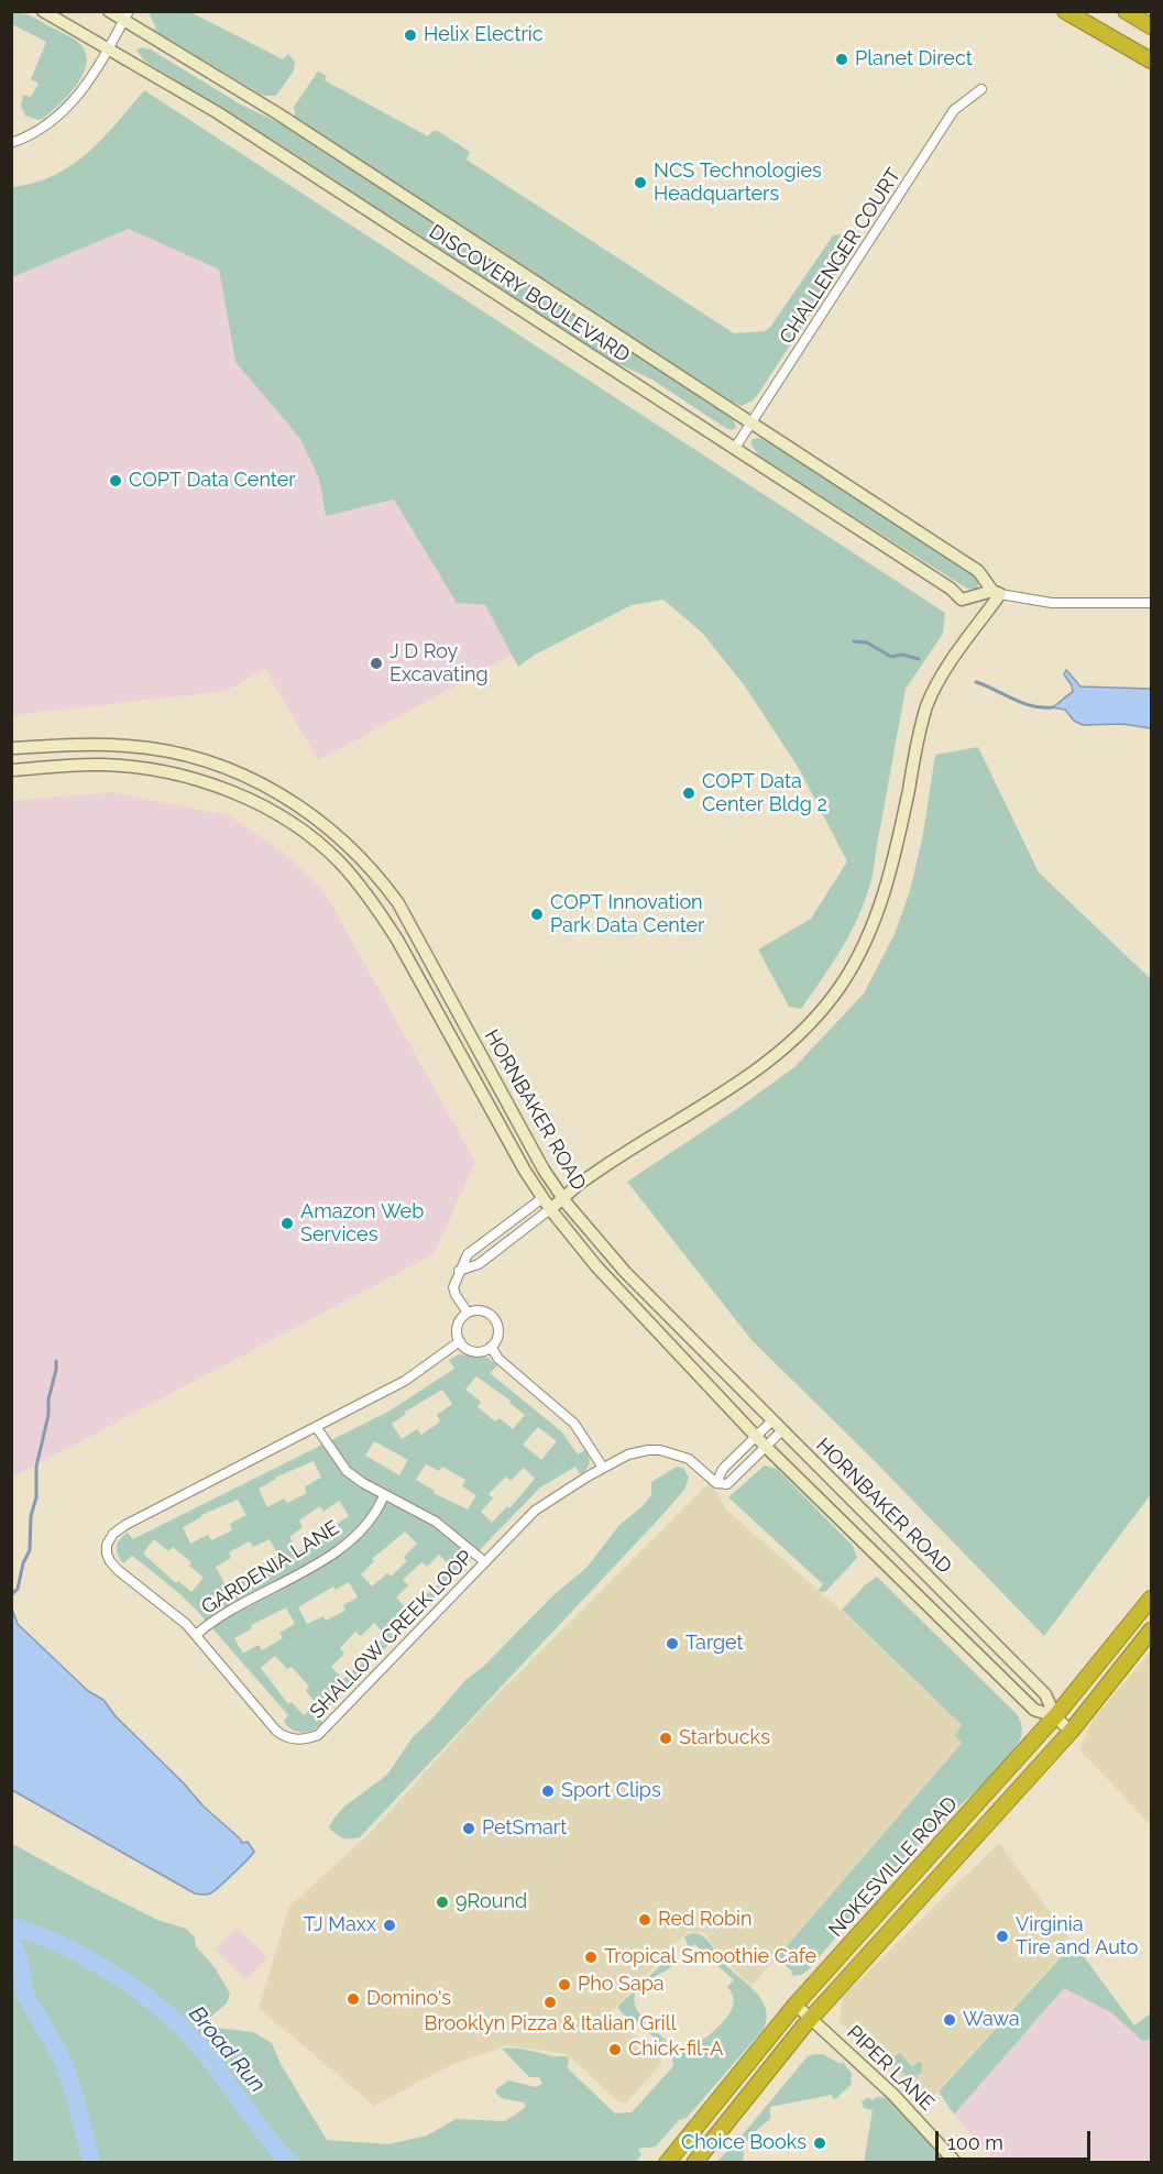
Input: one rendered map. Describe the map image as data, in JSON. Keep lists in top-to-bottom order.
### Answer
{
  "streets": {
    "highway": ["NOKESVILLE ROAD"],
    "street": [
      "CHALLENGER COURT",
      "DISCOVERY BOULEVARD",
      "HORNBAKER ROAD",
      "GARDENIA LANE",
      "SHALLOW CREEK LOOP",
      "PIPER LANE"
    ]
  },
  "crossings": [
    ["CHALLENGER COURT", "DISCOVERY BOULEVARD"],
    ["HORNBAKER ROAD", "NOKESVILLE ROAD"],
    ["GARDENIA LANE", "SHALLOW CREEK LOOP"],
    ["NOKESVILLE ROAD", "PIPER LANE"]
  ],
  "water": ["Broad Run"],
  "places": [
    "Helix Electric",
    "Planet Direct",
    "NCS Technologies Headquarters",
    "COPT Data Center",
    "J D Roy Excavating",
    "COPT Data Center Bldg 2",
    "COPT Innovation Park Data Center",
    "Amazon Web Services",
    "Target",
    "Starbucks",
    "Sport Clips",
    "PetSmart",
    "9Round",
    "Red Robin",
    "TJ Maxx",
    "Virginia Tire and Auto",
    "Tropical Smoothie Cafe",
    "Pho Sapa",
    "Domino's",
    "Brooklyn Pizza & Italian Grill",
    "Wawa",
    "Chick-fil-A",
    "Choice Books"
  ],
  "scale_bar": "100 m"
}
